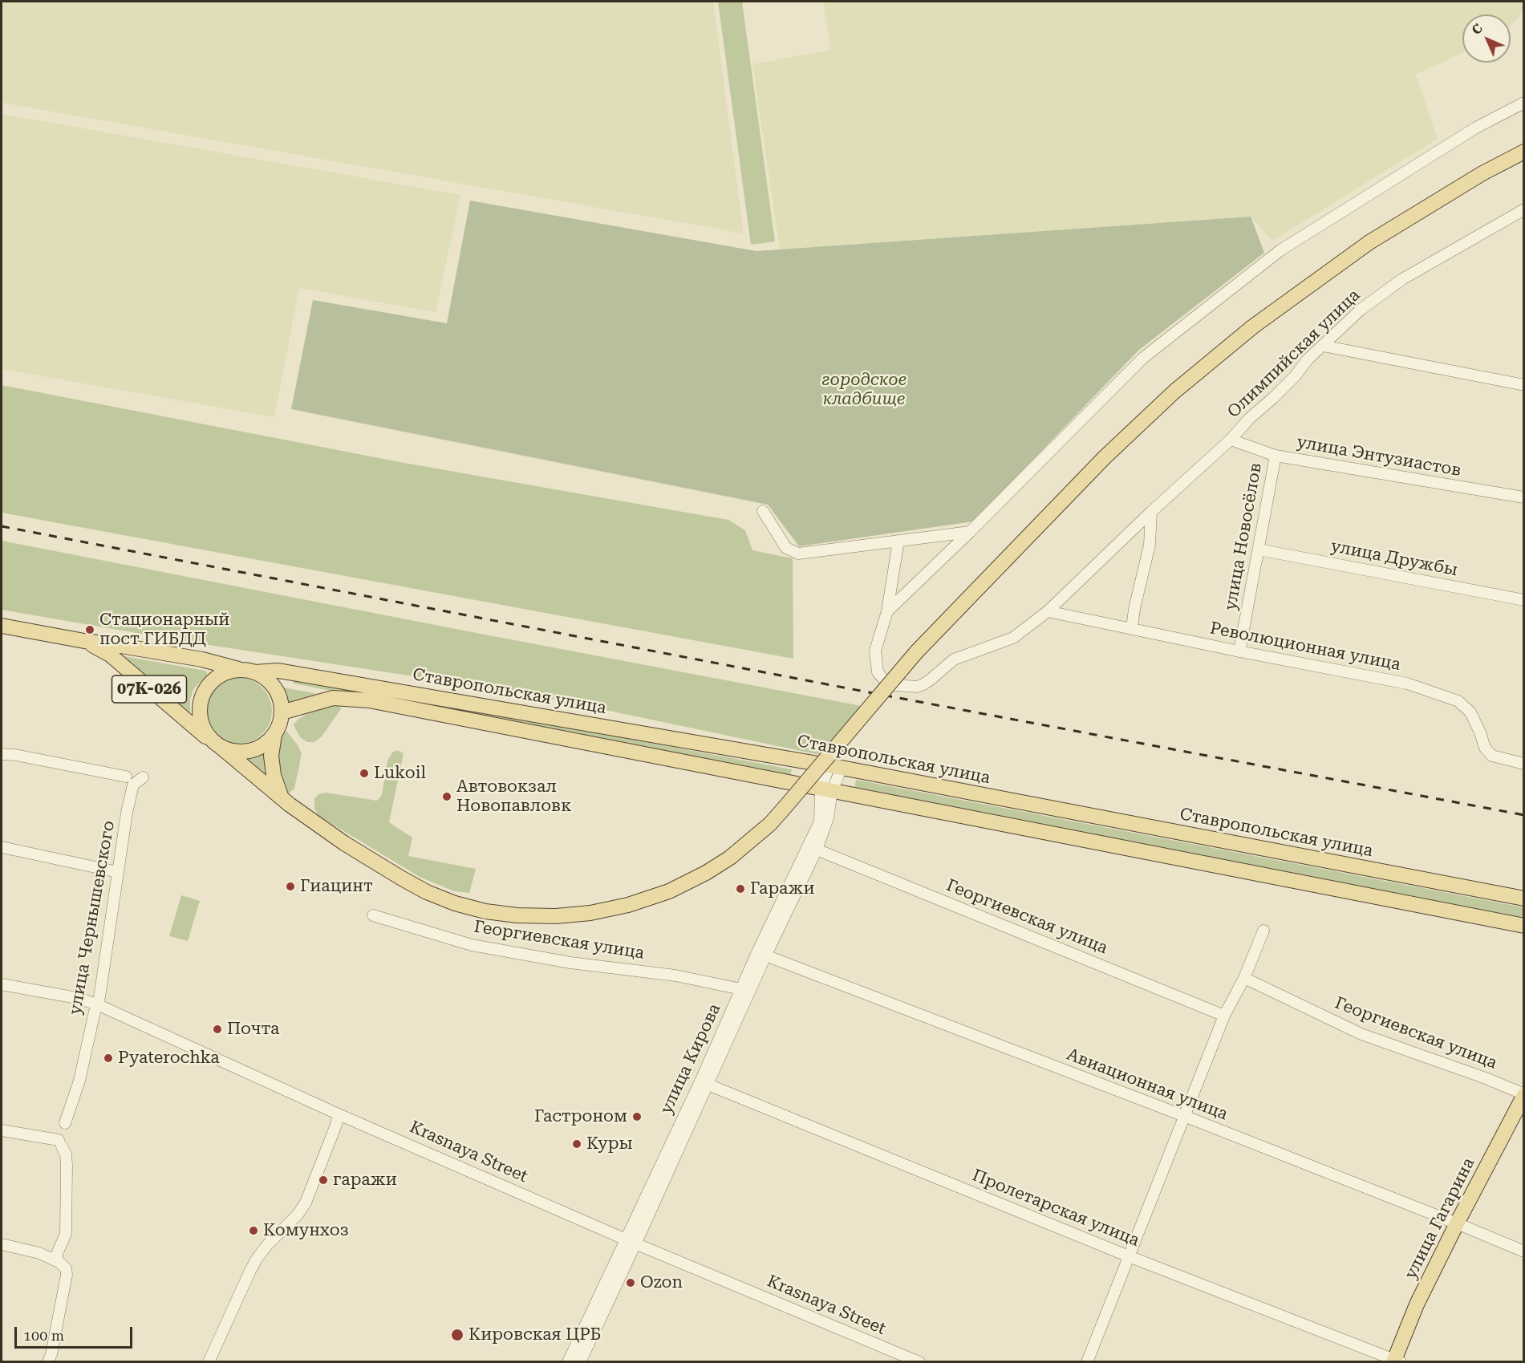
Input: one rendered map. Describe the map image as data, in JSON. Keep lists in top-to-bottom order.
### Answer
{
  "streets": {
    "main road": ["07К-026", "Ставропольская улица", "улица Гагарина"],
    "street": [
      "Олимпийская улица",
      "улица Энтузиастов",
      "улица Новосёлов",
      "улица Дружбы",
      "Революционная улица",
      "Георгиевская улица",
      "улица Чернышевского",
      "улица Кирова",
      "Авиационная улица",
      "Krasnaya Street",
      "Пролетарская улица"
    ]
  },
  "crossings": [
    ["Олимпийская улица", "улица Энтузиастов"],
    ["Олимпийская улица", "Революционная улица"],
    ["улица Энтузиастов", "улица Новосёлов"],
    ["улица Новосёлов", "улица Дружбы"],
    ["улица Новосёлов", "Революционная улица"],
    ["07К-026", "Ставропольская улица"],
    ["Ставропольская улица", "улица Кирова"],
    ["Георгиевская улица", "улица Кирова"],
    ["Георгиевская улица", "улица Гагарина"],
    ["улица Чернышевского", "Krasnaya Street"],
    ["улица Кирова", "Авиационная улица"],
    ["улица Кирова", "Krasnaya Street"],
    ["улица Кирова", "Пролетарская улица"],
    ["Авиационная улица", "улица Гагарина"],
    ["Пролетарская улица", "улица Гагарина"]
  ],
  "parks": ["городское кладбище"],
  "places": [
    "Стационарный пост ГИБДД",
    "Lukoil",
    "Автовокзал Новопавловк",
    "Гиацинт",
    "Гаражи",
    "Почта",
    "Pyaterochka",
    "Гастроном",
    "Куры",
    "гаражи",
    "Комунхоз",
    "Ozon",
    "Кировская ЦРБ"
  ],
  "scale_bar": "100 m",
  "north": "top left"
}
